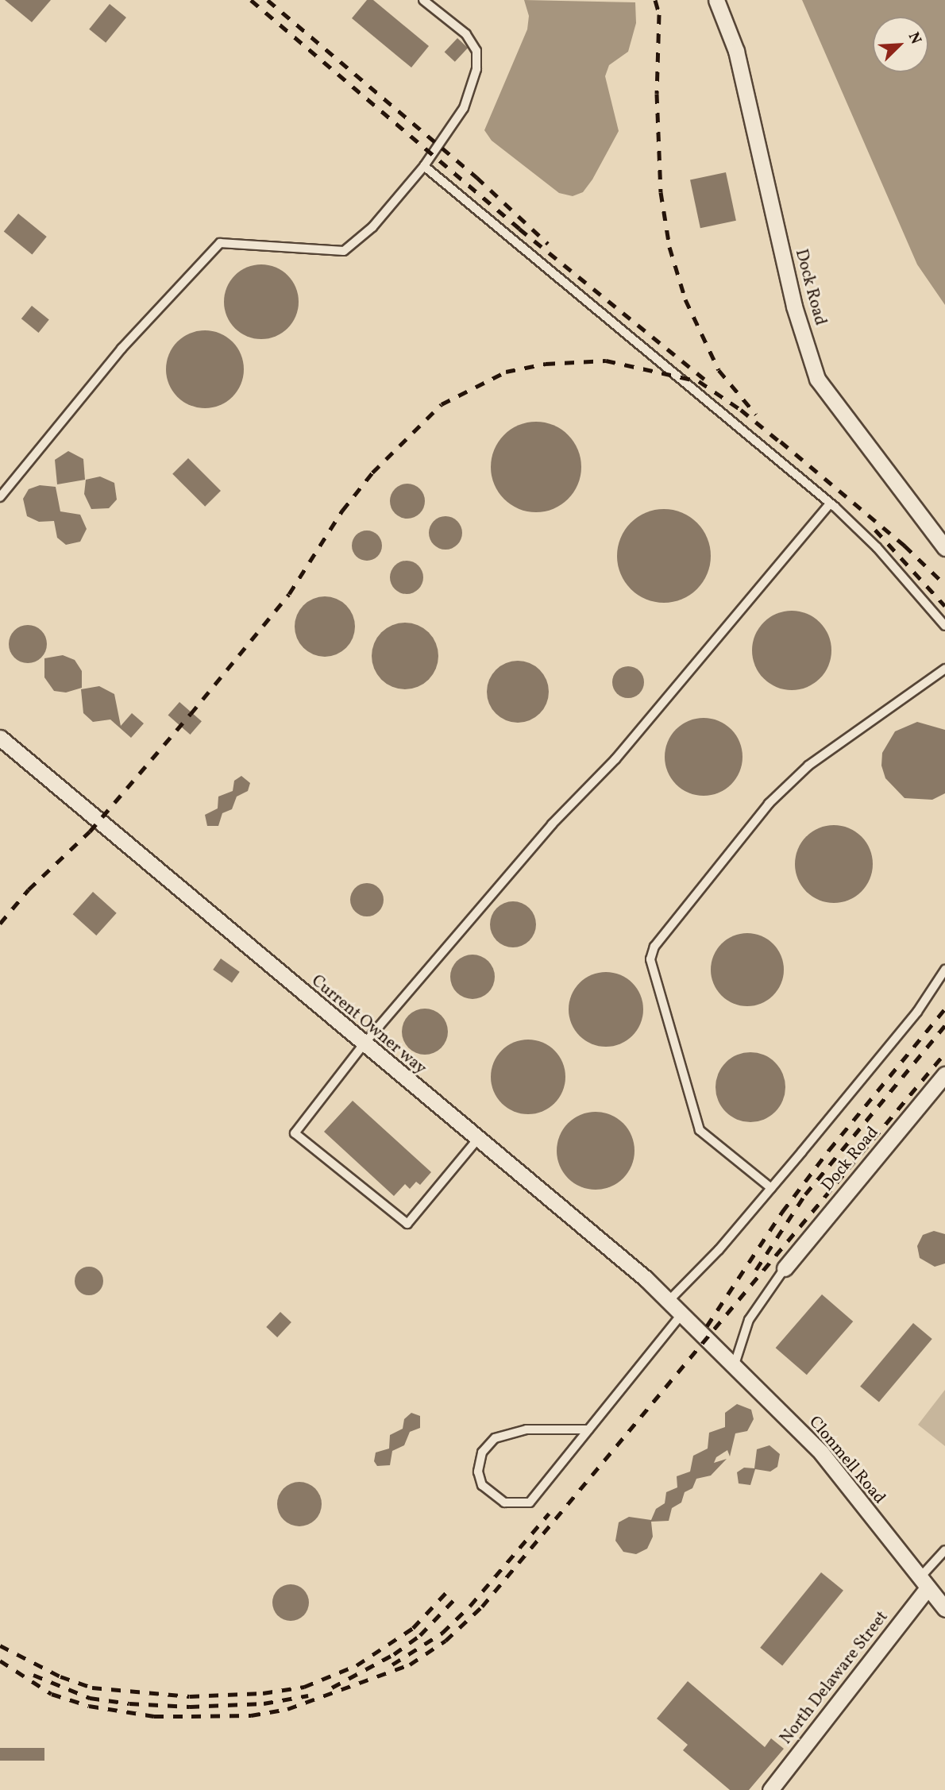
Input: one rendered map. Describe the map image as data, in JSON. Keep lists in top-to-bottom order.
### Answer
{
  "streets": {
    "street": [
      "Dock Road",
      "Current Owner way",
      "Clonmell Road",
      "North Delaware Street"
    ]
  },
  "crossings": [
    ["Current Owner way", "Clonmell Road"],
    ["Clonmell Road", "North Delaware Street"]
  ],
  "north": "top right"
}
